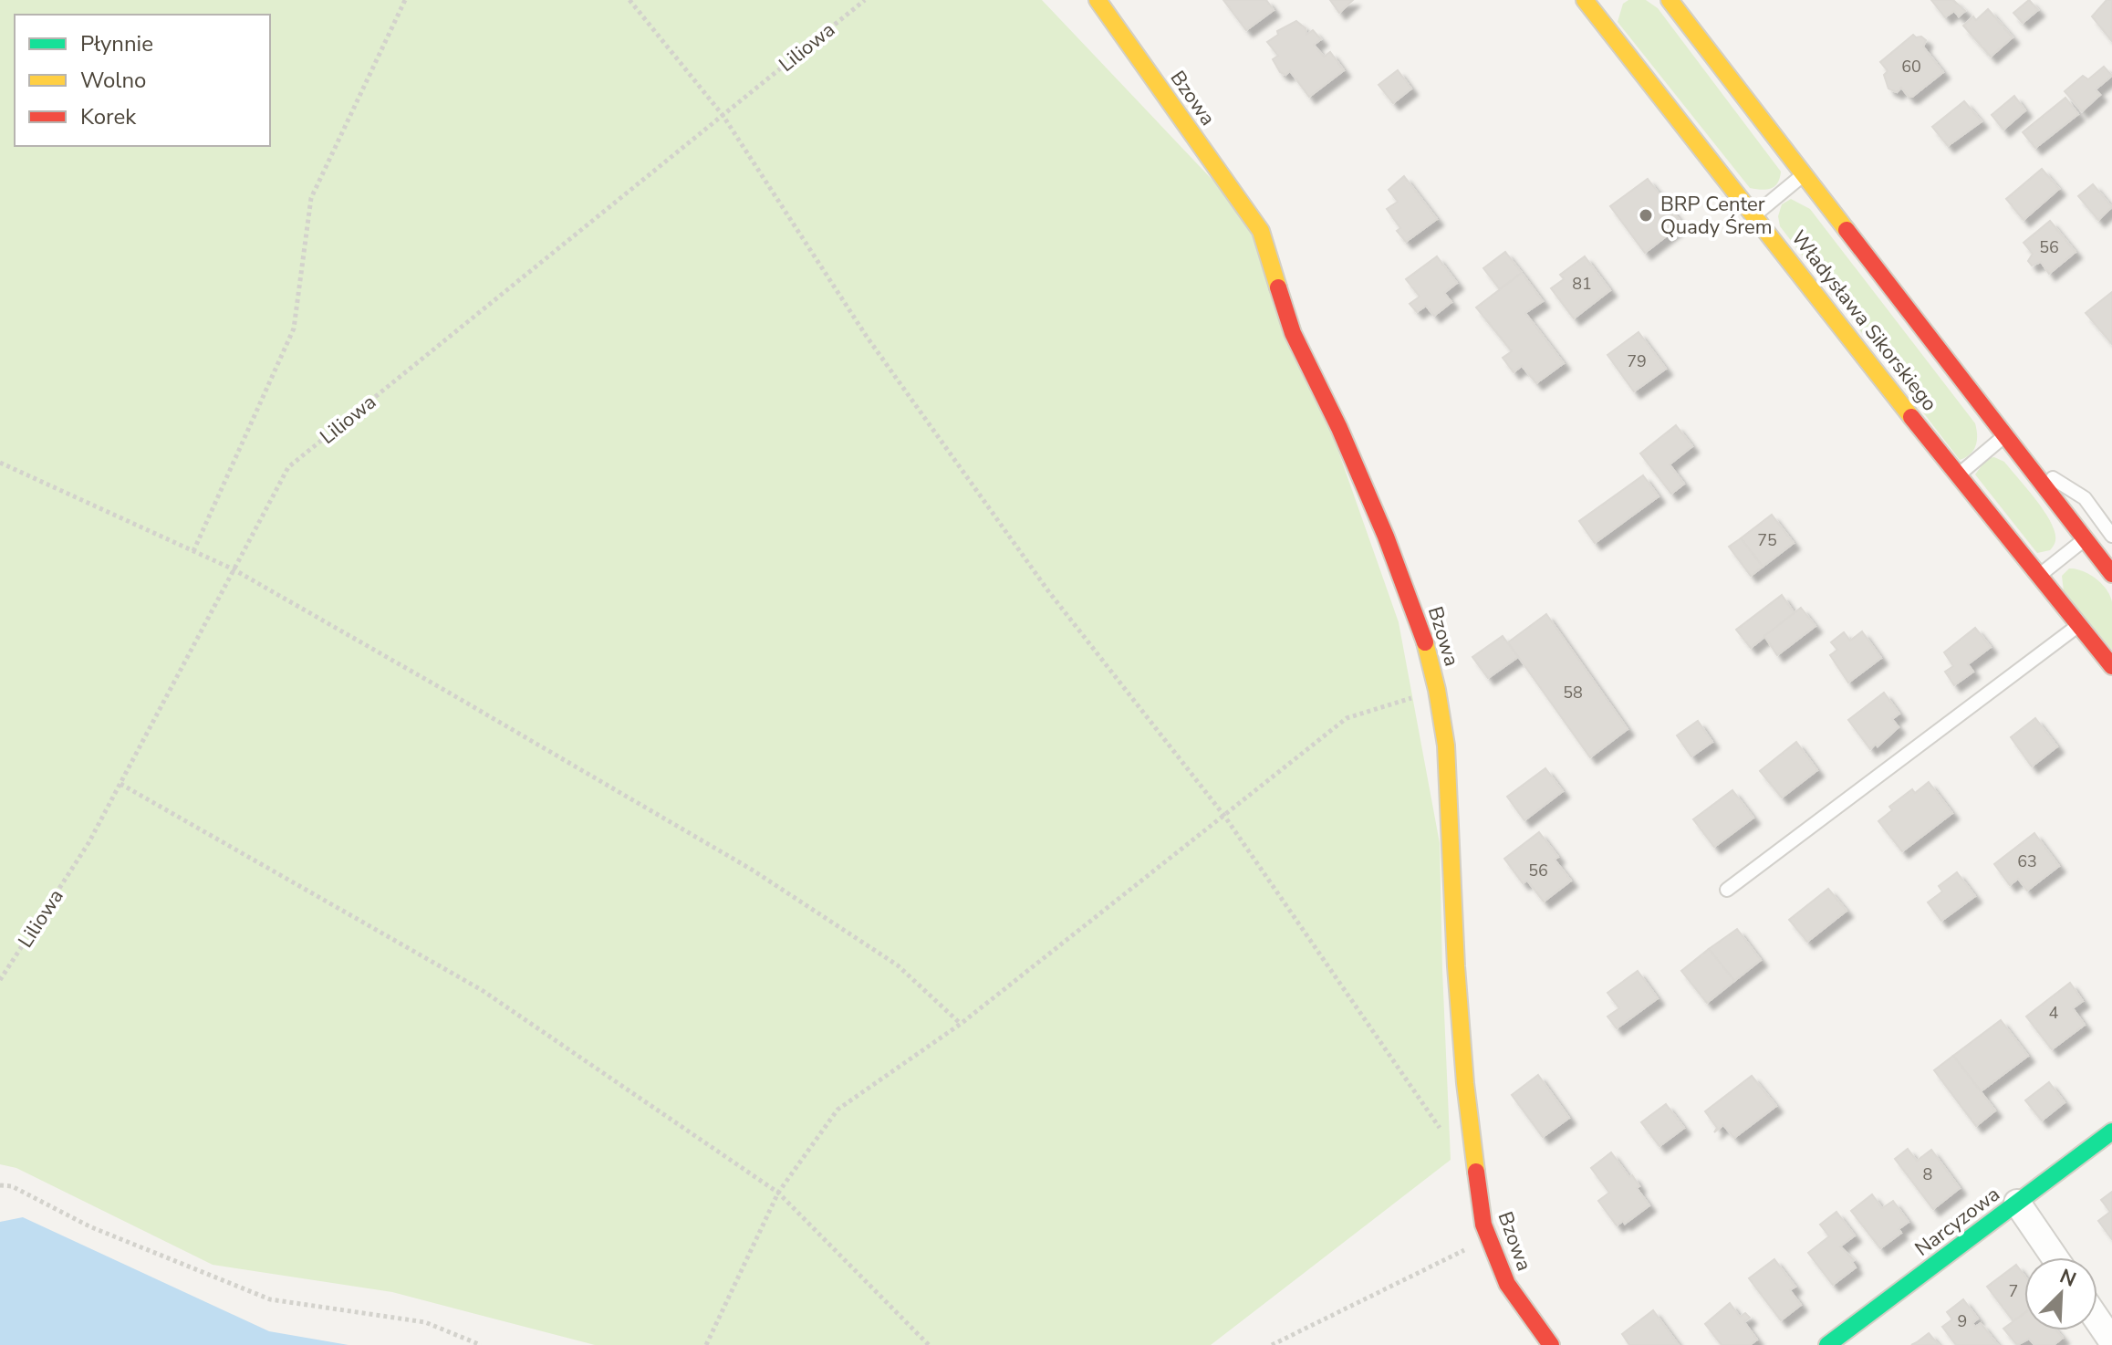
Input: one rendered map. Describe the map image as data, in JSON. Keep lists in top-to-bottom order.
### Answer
{
  "streets": {
    "street": ["Bzowa", "Władysława Sikorskiego", "Narcyzowa"],
    "path": ["Liliowa"]
  },
  "places": ["BRP Center Quady Śrem"],
  "house_numbers": [
    "60",
    "56",
    "81",
    "79",
    "75",
    "58",
    "63",
    "56",
    "4",
    "8",
    "7",
    "9"
  ],
  "legend": ["Płynnie", "Wolno", "Korek"],
  "north": "top right"
}
